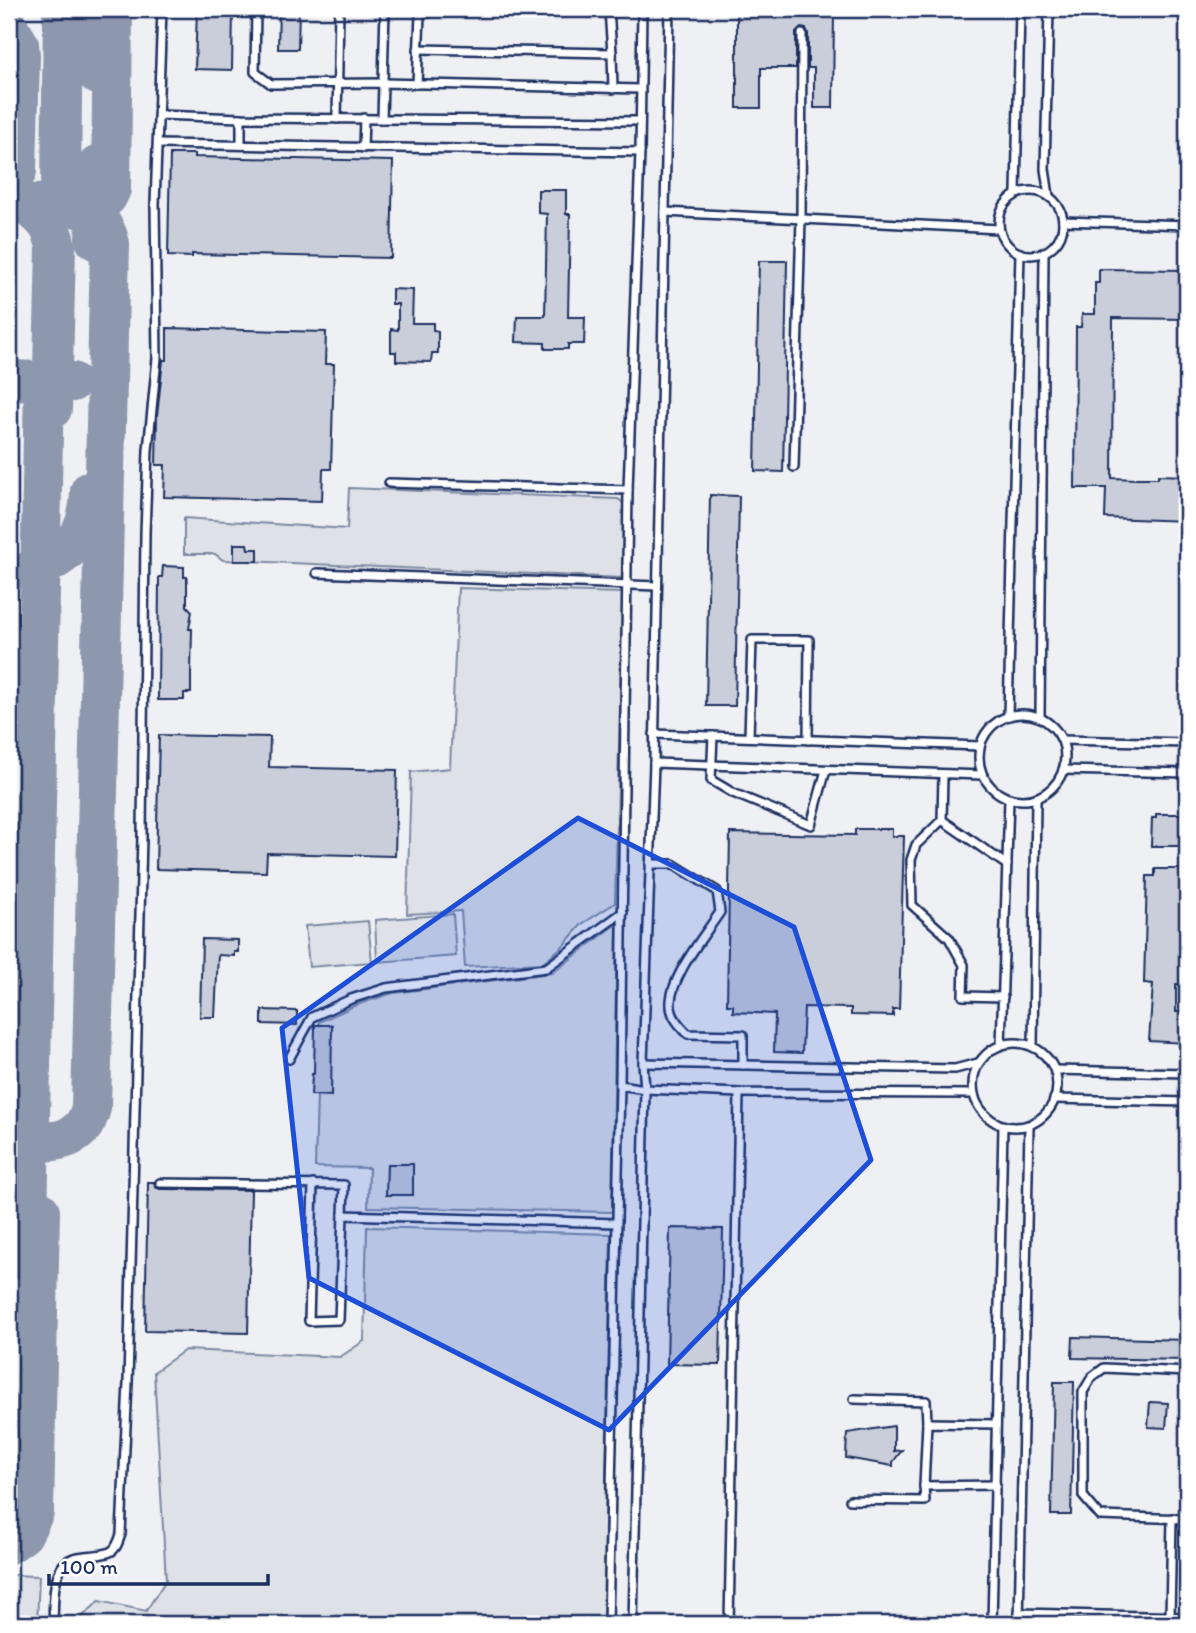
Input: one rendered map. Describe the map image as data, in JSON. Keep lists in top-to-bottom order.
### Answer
{
  "scale_bar": "100 m"
}
